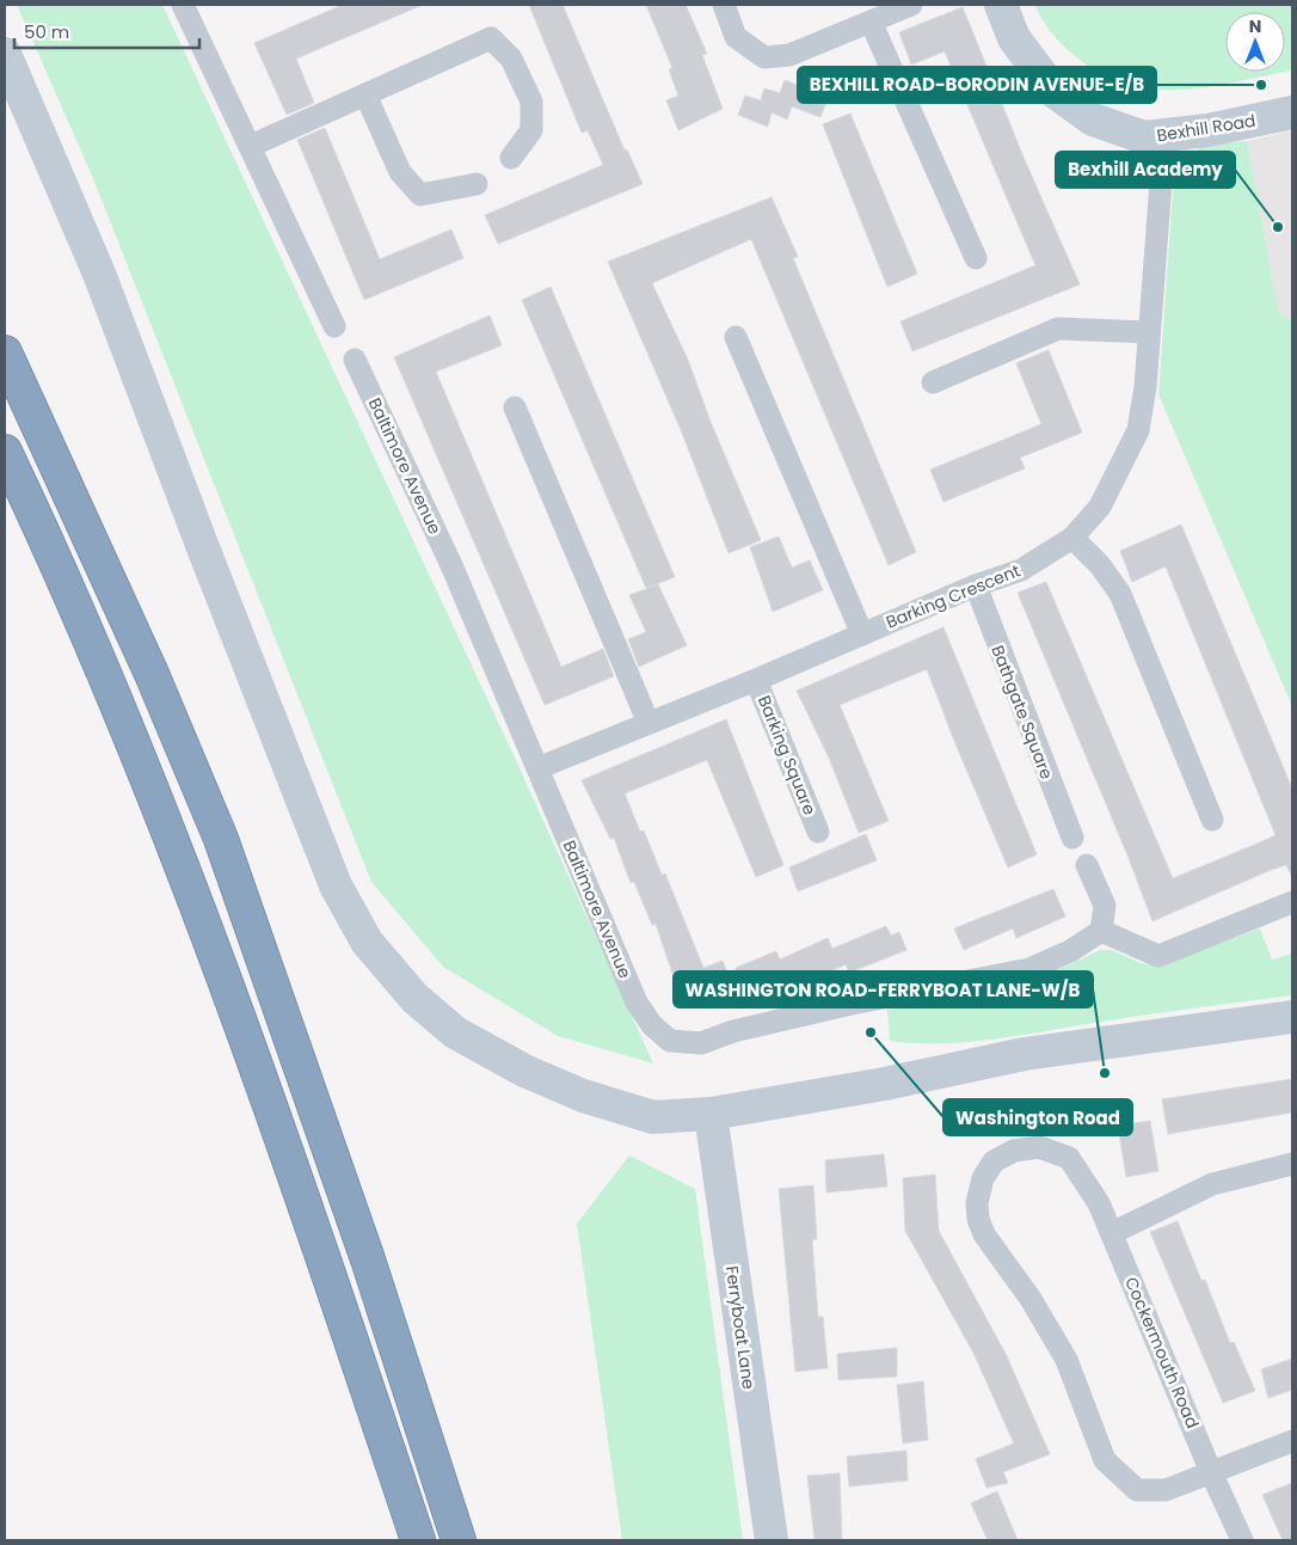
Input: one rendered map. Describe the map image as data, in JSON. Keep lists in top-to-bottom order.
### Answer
{
  "streets": {
    "street": [
      "Bexhill Road",
      "Baltimore Avenue",
      "Barking Crescent",
      "Bathgate Square",
      "Barking Square",
      "Ferryboat Lane",
      "Cockermouth Road"
    ]
  },
  "crossings": [
    ["Bexhill Road", "Barking Crescent"],
    ["Baltimore Avenue", "Barking Crescent"],
    ["Barking Crescent", "Bathgate Square"],
    ["Barking Crescent", "Barking Square"]
  ],
  "places": [
    "BEXHILL ROAD-BORODIN AVENUE-E/B",
    "Bexhill Academy",
    "Washington Road",
    "WASHINGTON ROAD-FERRYBOAT LANE-W/B"
  ],
  "scale_bar": "50 m",
  "north": "top"
}
